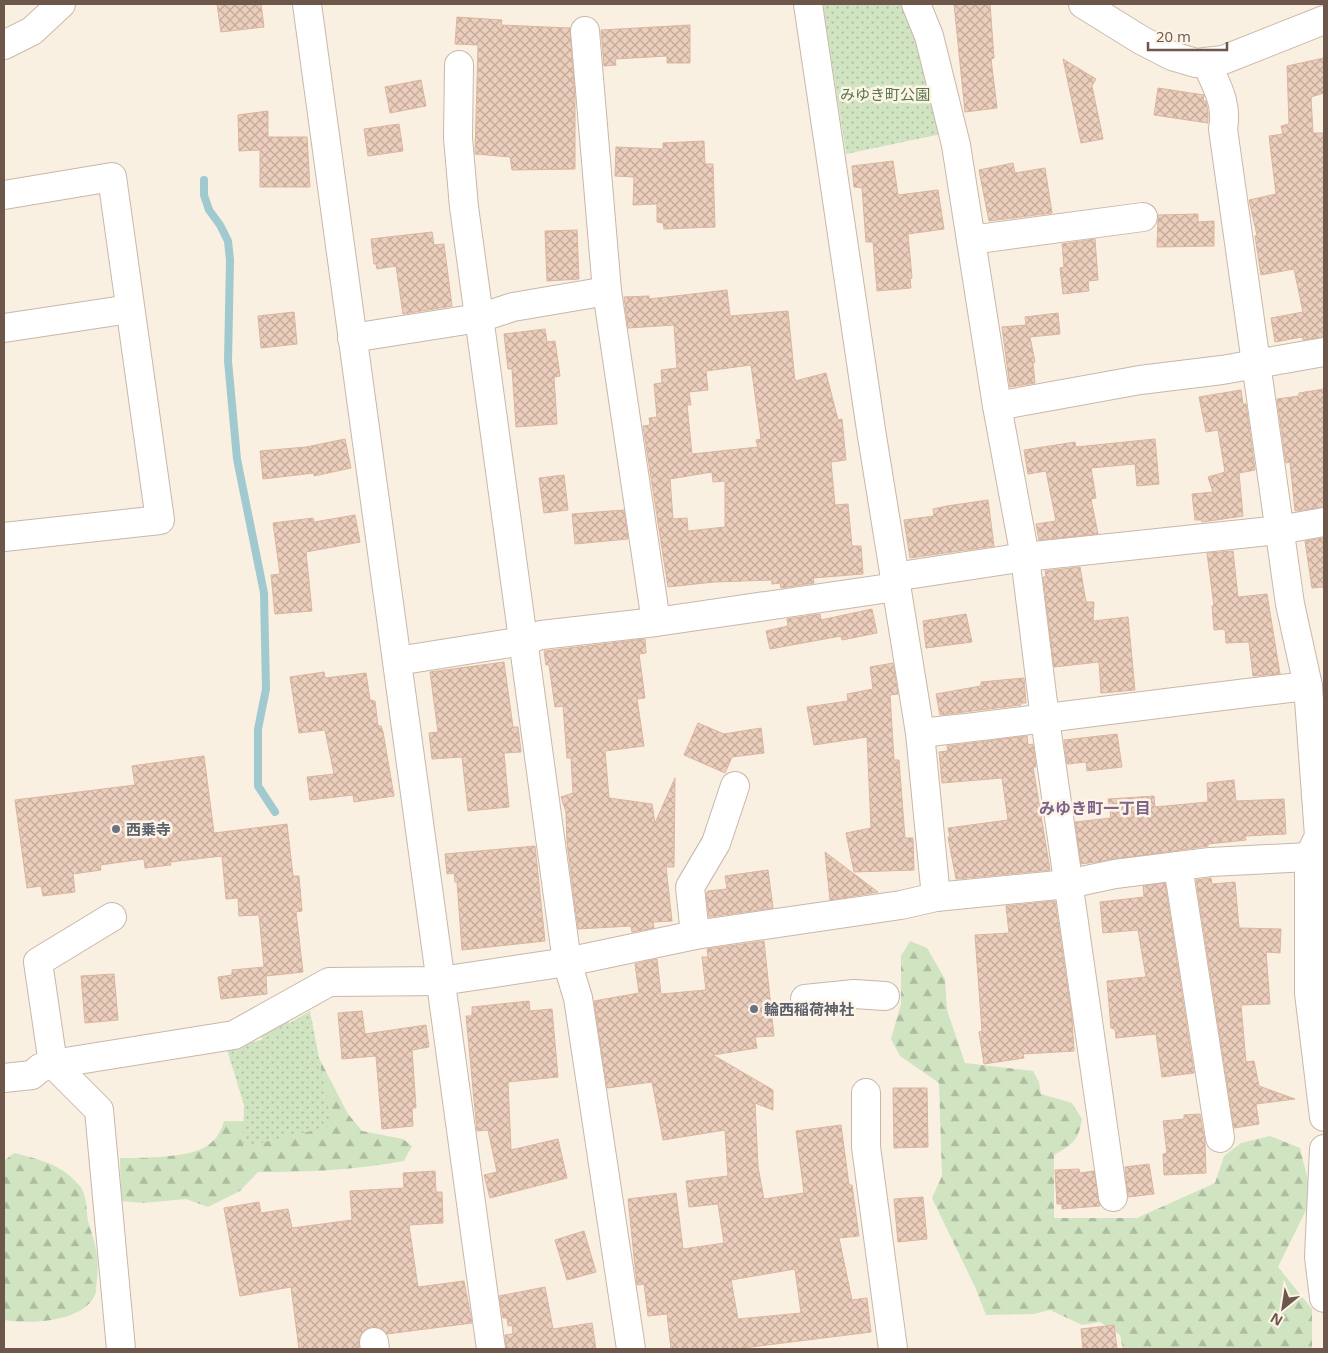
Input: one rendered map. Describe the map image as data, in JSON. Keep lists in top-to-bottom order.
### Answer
{
  "districts": ["みゆき町一丁目"],
  "parks": ["みゆき町公園"],
  "places": ["西乗寺", "輪西稲荷神社"],
  "scale_bar": "20 m",
  "north": "bottom left"
}
